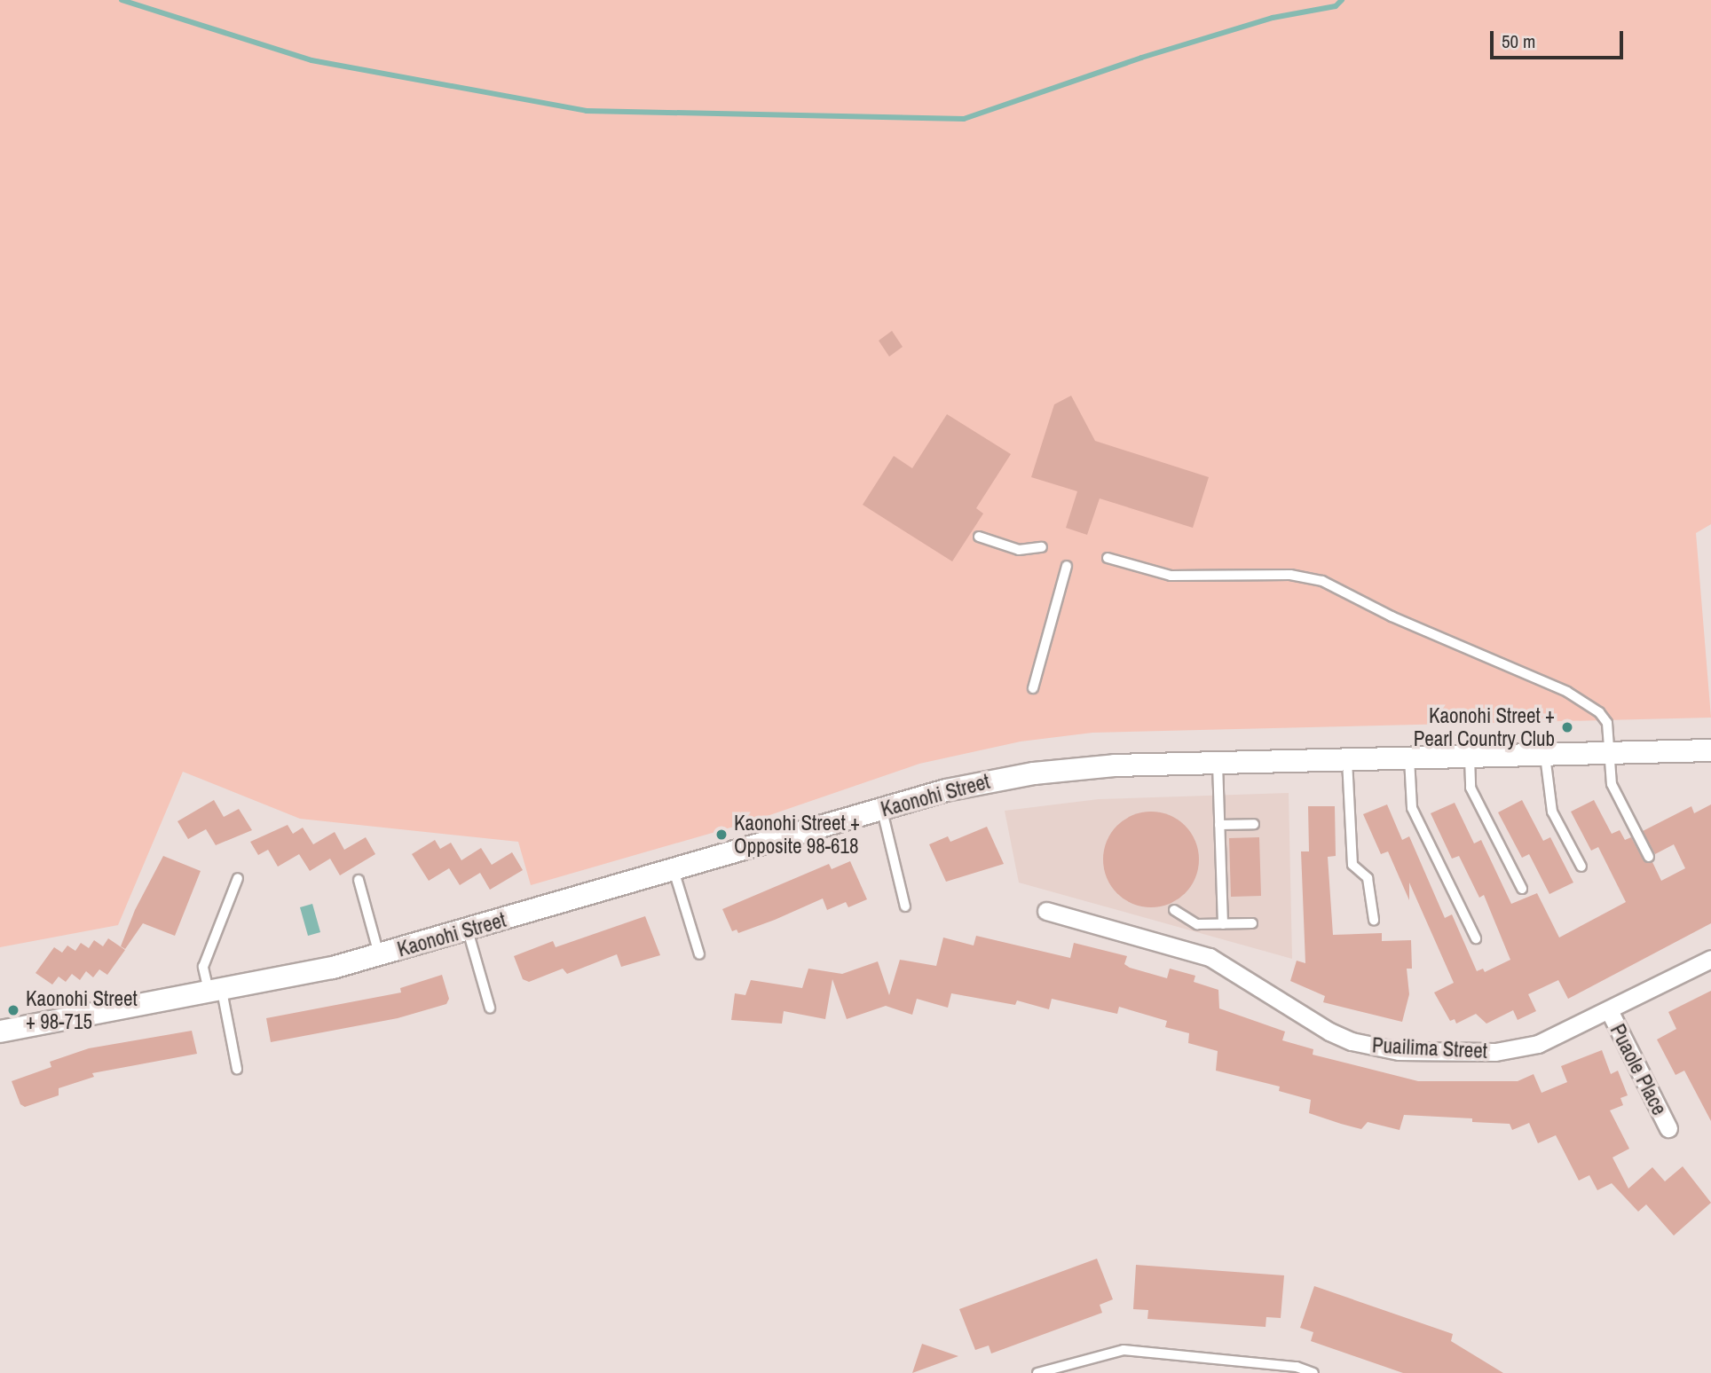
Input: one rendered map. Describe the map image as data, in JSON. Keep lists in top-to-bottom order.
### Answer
{
  "streets": {
    "street": ["Kaonohi Street", "Puailima Street", "Puaole Place"]
  },
  "crossings": [
    ["Puailima Street", "Puaole Place"]
  ],
  "places": ["Kaonohi Street + Pearl Country Club", "Kaonohi Street + Opposite 98-618", "Kaonohi Street + 98-715"],
  "scale_bar": "50 m"
}
